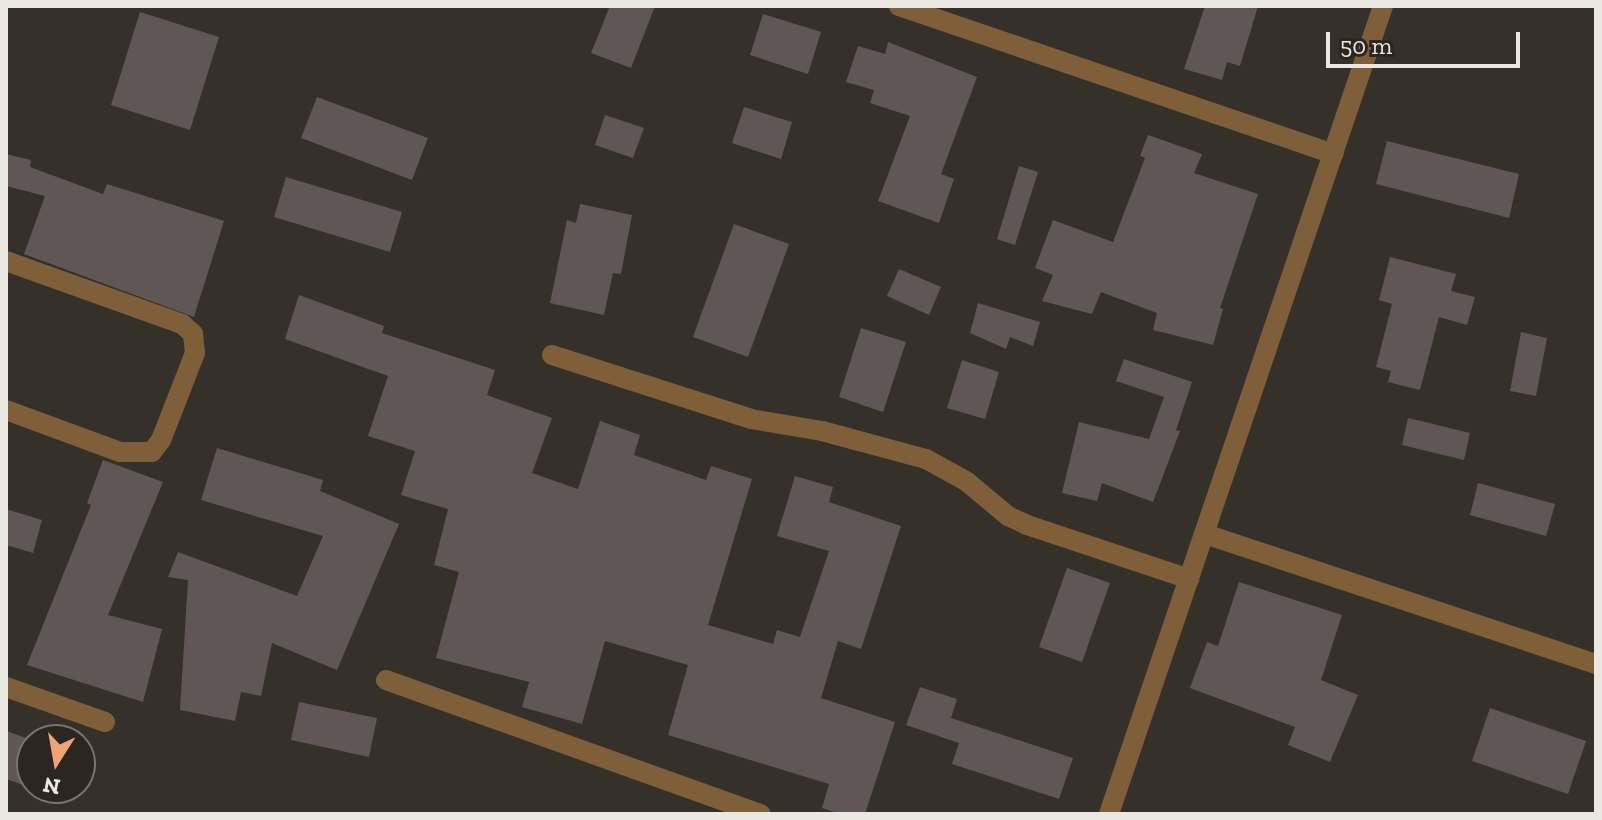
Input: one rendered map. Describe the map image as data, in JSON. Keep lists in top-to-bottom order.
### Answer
{
  "scale_bar": "50 m",
  "north": "bottom"
}
